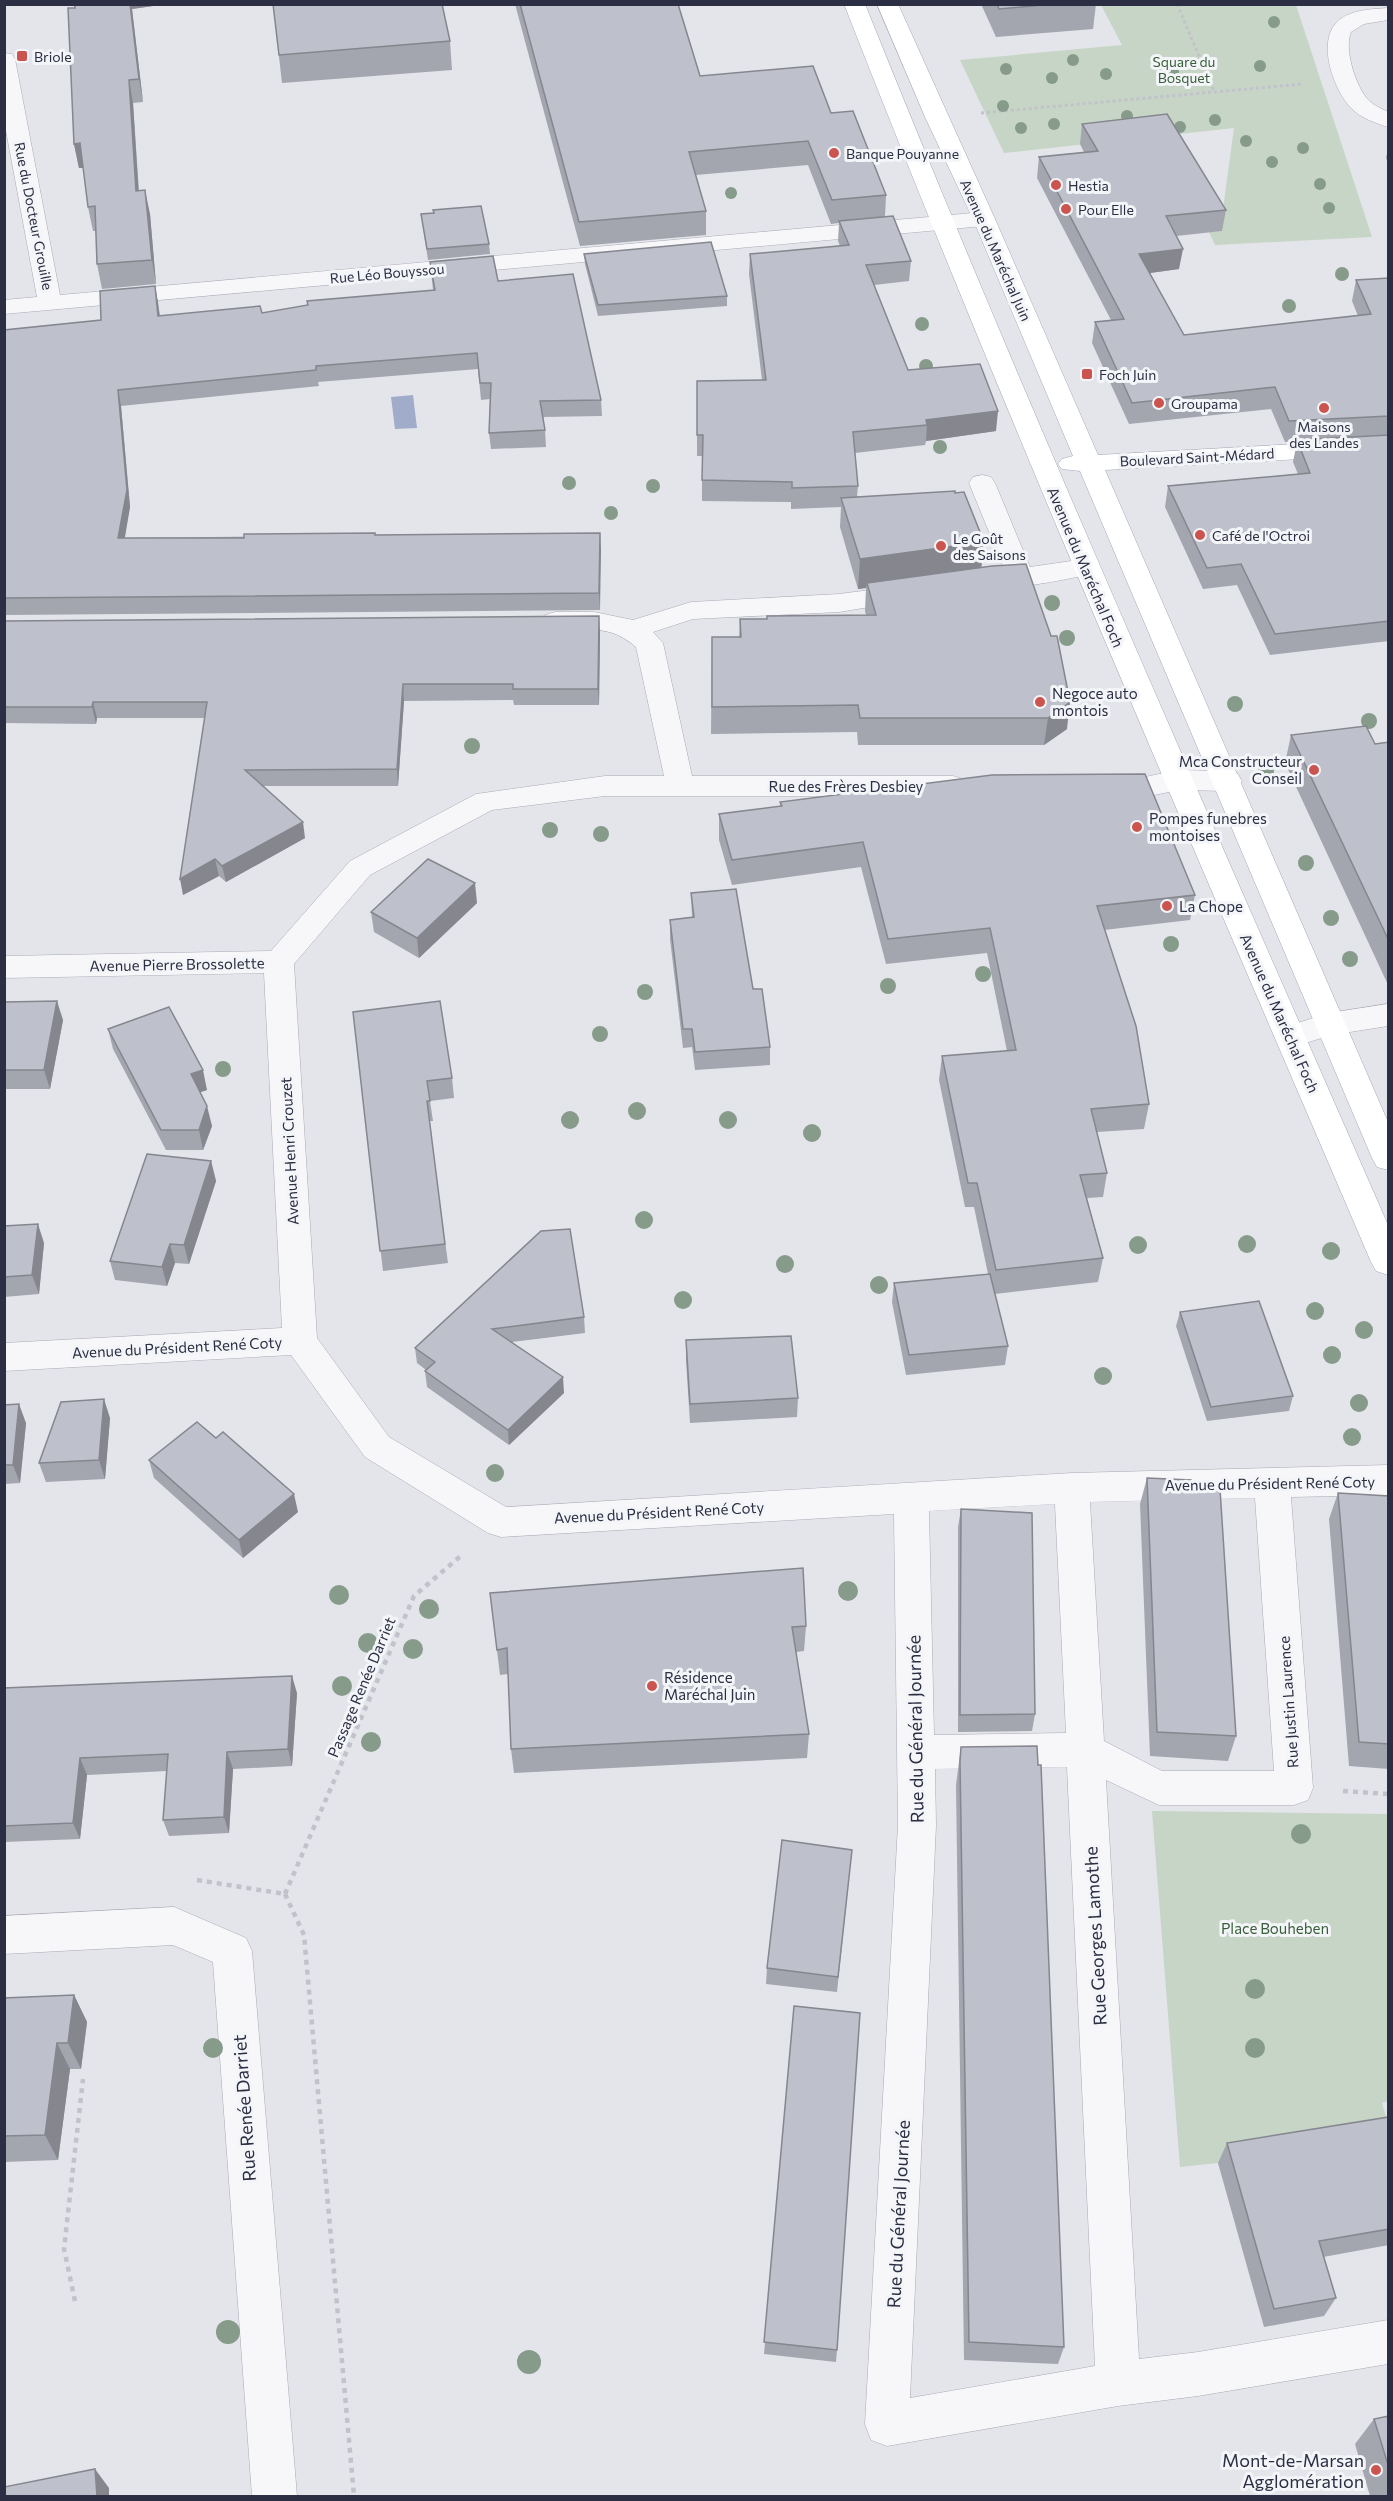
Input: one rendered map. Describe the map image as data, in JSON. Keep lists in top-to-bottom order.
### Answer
{
  "streets": {
    "main road": ["Avenue du Maréchal Juin", "Boulevard Saint-Médard", "Avenue du Maréchal Foch"],
    "street": [
      "Rue du Docteur Grouille",
      "Rue Léo Bouyssou",
      "Rue des Frères Desbiey",
      "Avenue Pierre Brossolette",
      "Avenue Henri Crouzet",
      "Avenue du Président René Coty",
      "Rue Justin Laurence",
      "Rue du Général Journée",
      "Rue Georges Lamothe",
      "Rue Renée Darriet"
    ],
    "path": ["Passage Renée Darriet"]
  },
  "crossings": [
    ["Rue du Docteur Grouille", "Rue Léo Bouyssou"],
    ["Avenue du Maréchal Juin", "Rue Léo Bouyssou"],
    ["Avenue du Maréchal Juin", "Boulevard Saint-Médard"],
    ["Boulevard Saint-Médard", "Avenue du Maréchal Foch"],
    ["Rue des Frères Desbiey", "Avenue Pierre Brossolette"],
    ["Avenue Pierre Brossolette", "Avenue Henri Crouzet"],
    ["Avenue Henri Crouzet", "Avenue du Président René Coty"],
    ["Avenue du Président René Coty", "Passage Renée Darriet"],
    ["Avenue du Président René Coty", "Rue Justin Laurence"],
    ["Avenue du Président René Coty", "Rue du Général Journée"],
    ["Avenue du Président René Coty", "Rue Georges Lamothe"],
    ["Rue Justin Laurence", "Rue du Général Journée"],
    ["Rue Justin Laurence", "Rue Georges Lamothe"],
    ["Rue du Général Journée", "Rue Georges Lamothe"]
  ],
  "parks": ["Square du Bosquet", "Place Bouheben"],
  "places": {
    "transit": ["Briole", "Foch Juin"],
    "other": [
      "Banque Pouyanne",
      "Hestia",
      "Pour Elle",
      "Groupama",
      "Maisons des Landes",
      "Café de l'Octroi",
      "Le Goût des Saisons",
      "Negoce auto montois",
      "Mca Constructeur Conseil",
      "Pompes funebres montoises",
      "La Chope",
      "Résidence Maréchal Juin",
      "Mont-de-Marsan Agglomération"
    ]
  }
}
